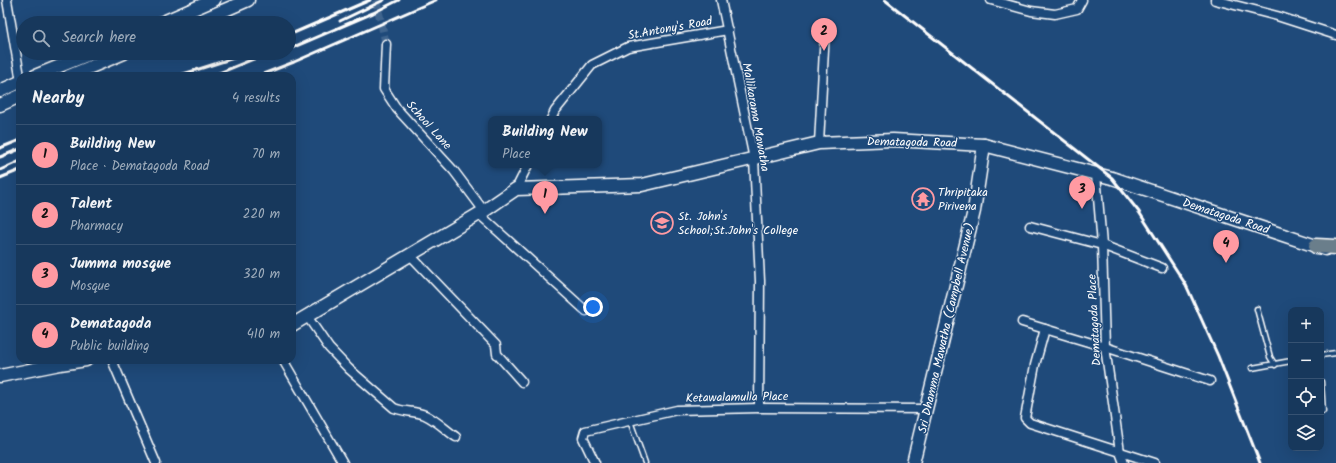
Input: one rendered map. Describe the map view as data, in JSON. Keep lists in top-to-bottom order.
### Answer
{
  "streets": {
    "main road": ["Dematagoda Road", "Sri Dhamma Mawatha (Campbell Avenue)"],
    "street": [
      "St.Antony's Road",
      "Mallikarama Mawatha",
      "School Lane",
      "Dematagoda Place",
      "Ketawalamulla Place"
    ]
  },
  "crossings": [
    ["St.Antony's Road", "Mallikarama Mawatha"],
    ["Mallikarama Mawatha", "Dematagoda Road"],
    ["Mallikarama Mawatha", "Ketawalamulla Place"],
    ["Dematagoda Road", "Dematagoda Place"],
    ["Dematagoda Road", "Sri Dhamma Mawatha (Campbell Avenue)"],
    ["Sri Dhamma Mawatha (Campbell Avenue)", "Ketawalamulla Place"]
  ],
  "places": {
    "temple": ["Thripitaka Pirivena"],
    "school or university": ["St. John's School;St.John's College"]
  },
  "page": {
    "search": "Search here",
    "pins": [
      "2",
      "3",
      "1",
      "4"
    ],
    "heading": ["Nearby", "4 results"],
    "popup": ["Building New", "Place"],
    "list": [
      {
        "mark": "1",
        "name": "Building New",
        "note": "Place · Dematagoda Road",
        "value": "70 m"
      },
      {
        "mark": "2",
        "name": "Talent",
        "note": "Pharmacy",
        "value": "220 m"
      },
      {
        "mark": "3",
        "name": "Jumma mosque",
        "note": "Mosque",
        "value": "320 m"
      },
      {
        "mark": "4",
        "name": "Dematagoda",
        "note": "Public building",
        "value": "410 m"
      }
    ],
    "map_buttons": ["+", "−"]
  }
}
